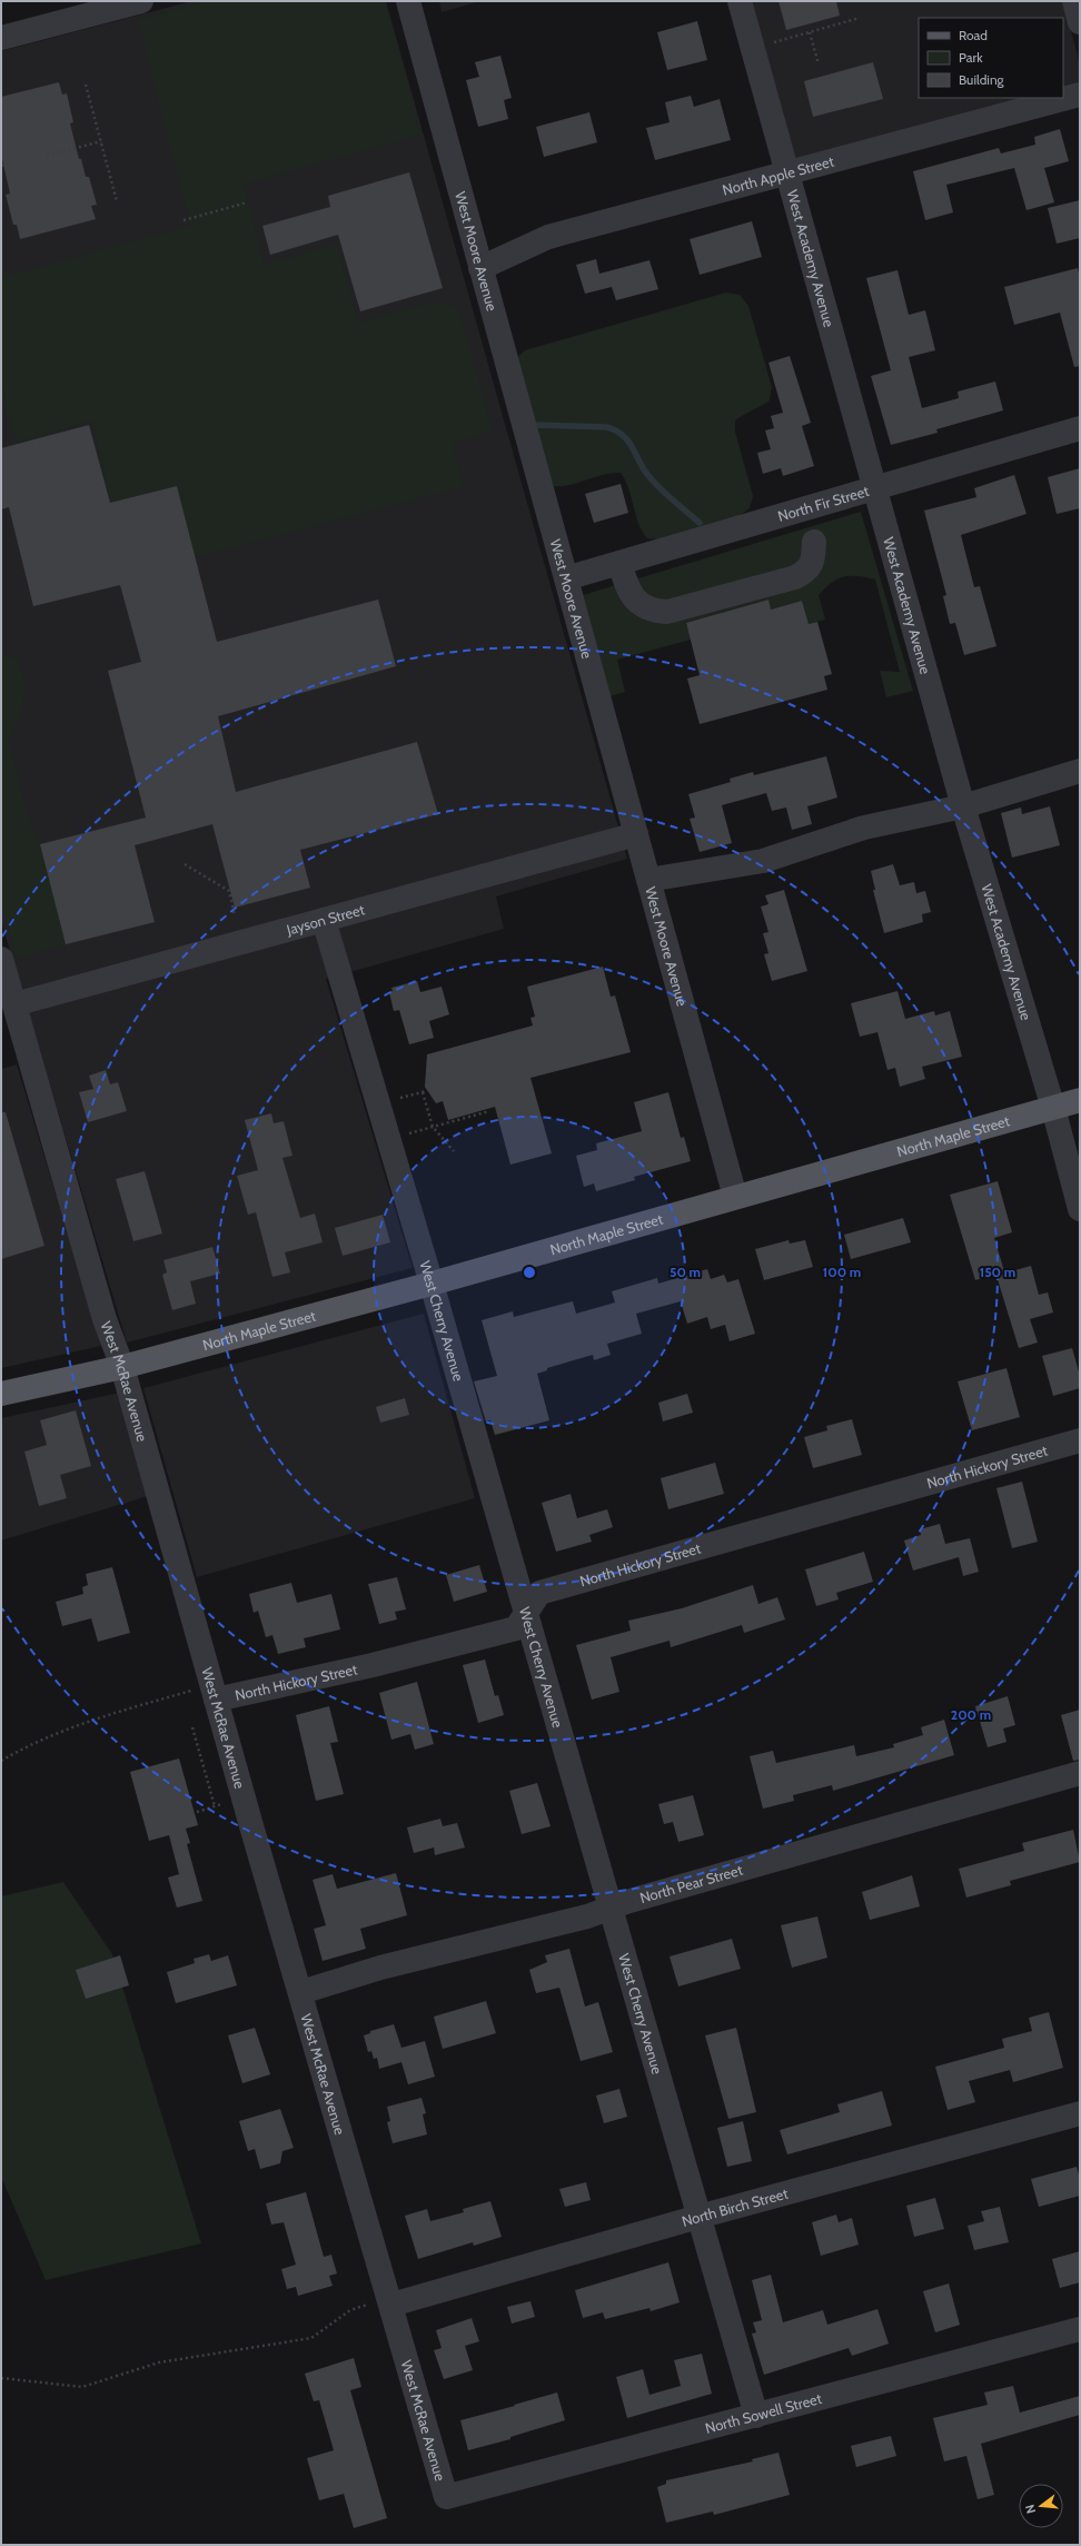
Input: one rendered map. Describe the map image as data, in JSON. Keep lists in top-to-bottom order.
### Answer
{
  "streets": {
    "main road": ["North Maple Street"],
    "street": [
      "North Apple Street",
      "West Moore Avenue",
      "West Academy Avenue",
      "North Fir Street",
      "Jayson Street",
      "West Cherry Avenue",
      "West McRae Avenue",
      "North Hickory Street",
      "North Pear Street",
      "North Birch Street",
      "North Sowell Street"
    ]
  },
  "crossings": [
    ["North Apple Street", "West Moore Avenue"],
    ["North Apple Street", "West Academy Avenue"],
    ["West Moore Avenue", "North Fir Street"],
    ["West Moore Avenue", "Jayson Street"],
    ["West Moore Avenue", "North Maple Street"],
    ["West Academy Avenue", "North Fir Street"],
    ["West Academy Avenue", "North Maple Street"],
    ["Jayson Street", "West Cherry Avenue"],
    ["Jayson Street", "West McRae Avenue"],
    ["North Maple Street", "West Cherry Avenue"],
    ["North Maple Street", "West McRae Avenue"],
    ["West Cherry Avenue", "North Hickory Street"],
    ["West Cherry Avenue", "North Pear Street"],
    ["West Cherry Avenue", "North Birch Street"],
    ["West Cherry Avenue", "North Sowell Street"],
    ["West McRae Avenue", "North Hickory Street"],
    ["West McRae Avenue", "North Pear Street"],
    ["West McRae Avenue", "North Birch Street"],
    ["West McRae Avenue", "North Sowell Street"]
  ],
  "legend": ["Road", "Park", "Building"],
  "north": "left",
  "rings": [
    "50 m",
    "100 m",
    "150 m",
    "200 m"
  ]
}
